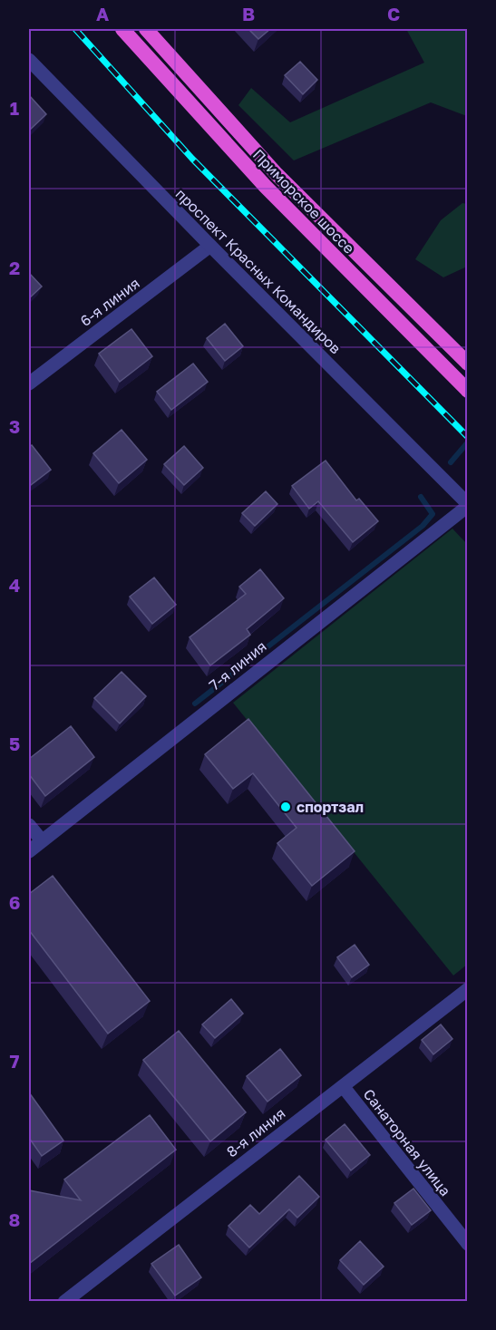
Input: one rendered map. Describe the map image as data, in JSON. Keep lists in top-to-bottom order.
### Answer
{
  "streets": {
    "highway": ["Приморское шоссе"],
    "street": [
      "проспект Красных Командиров",
      "6-я линия",
      "7-я линия",
      "8-я линия",
      "Санаторная улица"
    ]
  },
  "crossings": [
    ["проспект Красных Командиров", "6-я линия"],
    ["проспект Красных Командиров", "7-я линия"],
    ["8-я линия", "Санаторная улица"]
  ],
  "places": ["спортзал"],
  "grid": {
    "columns": ["A", "B", "C"],
    "rows": [
      "1",
      "2",
      "3",
      "4",
      "5",
      "6",
      "7",
      "8"
    ]
  }
}
